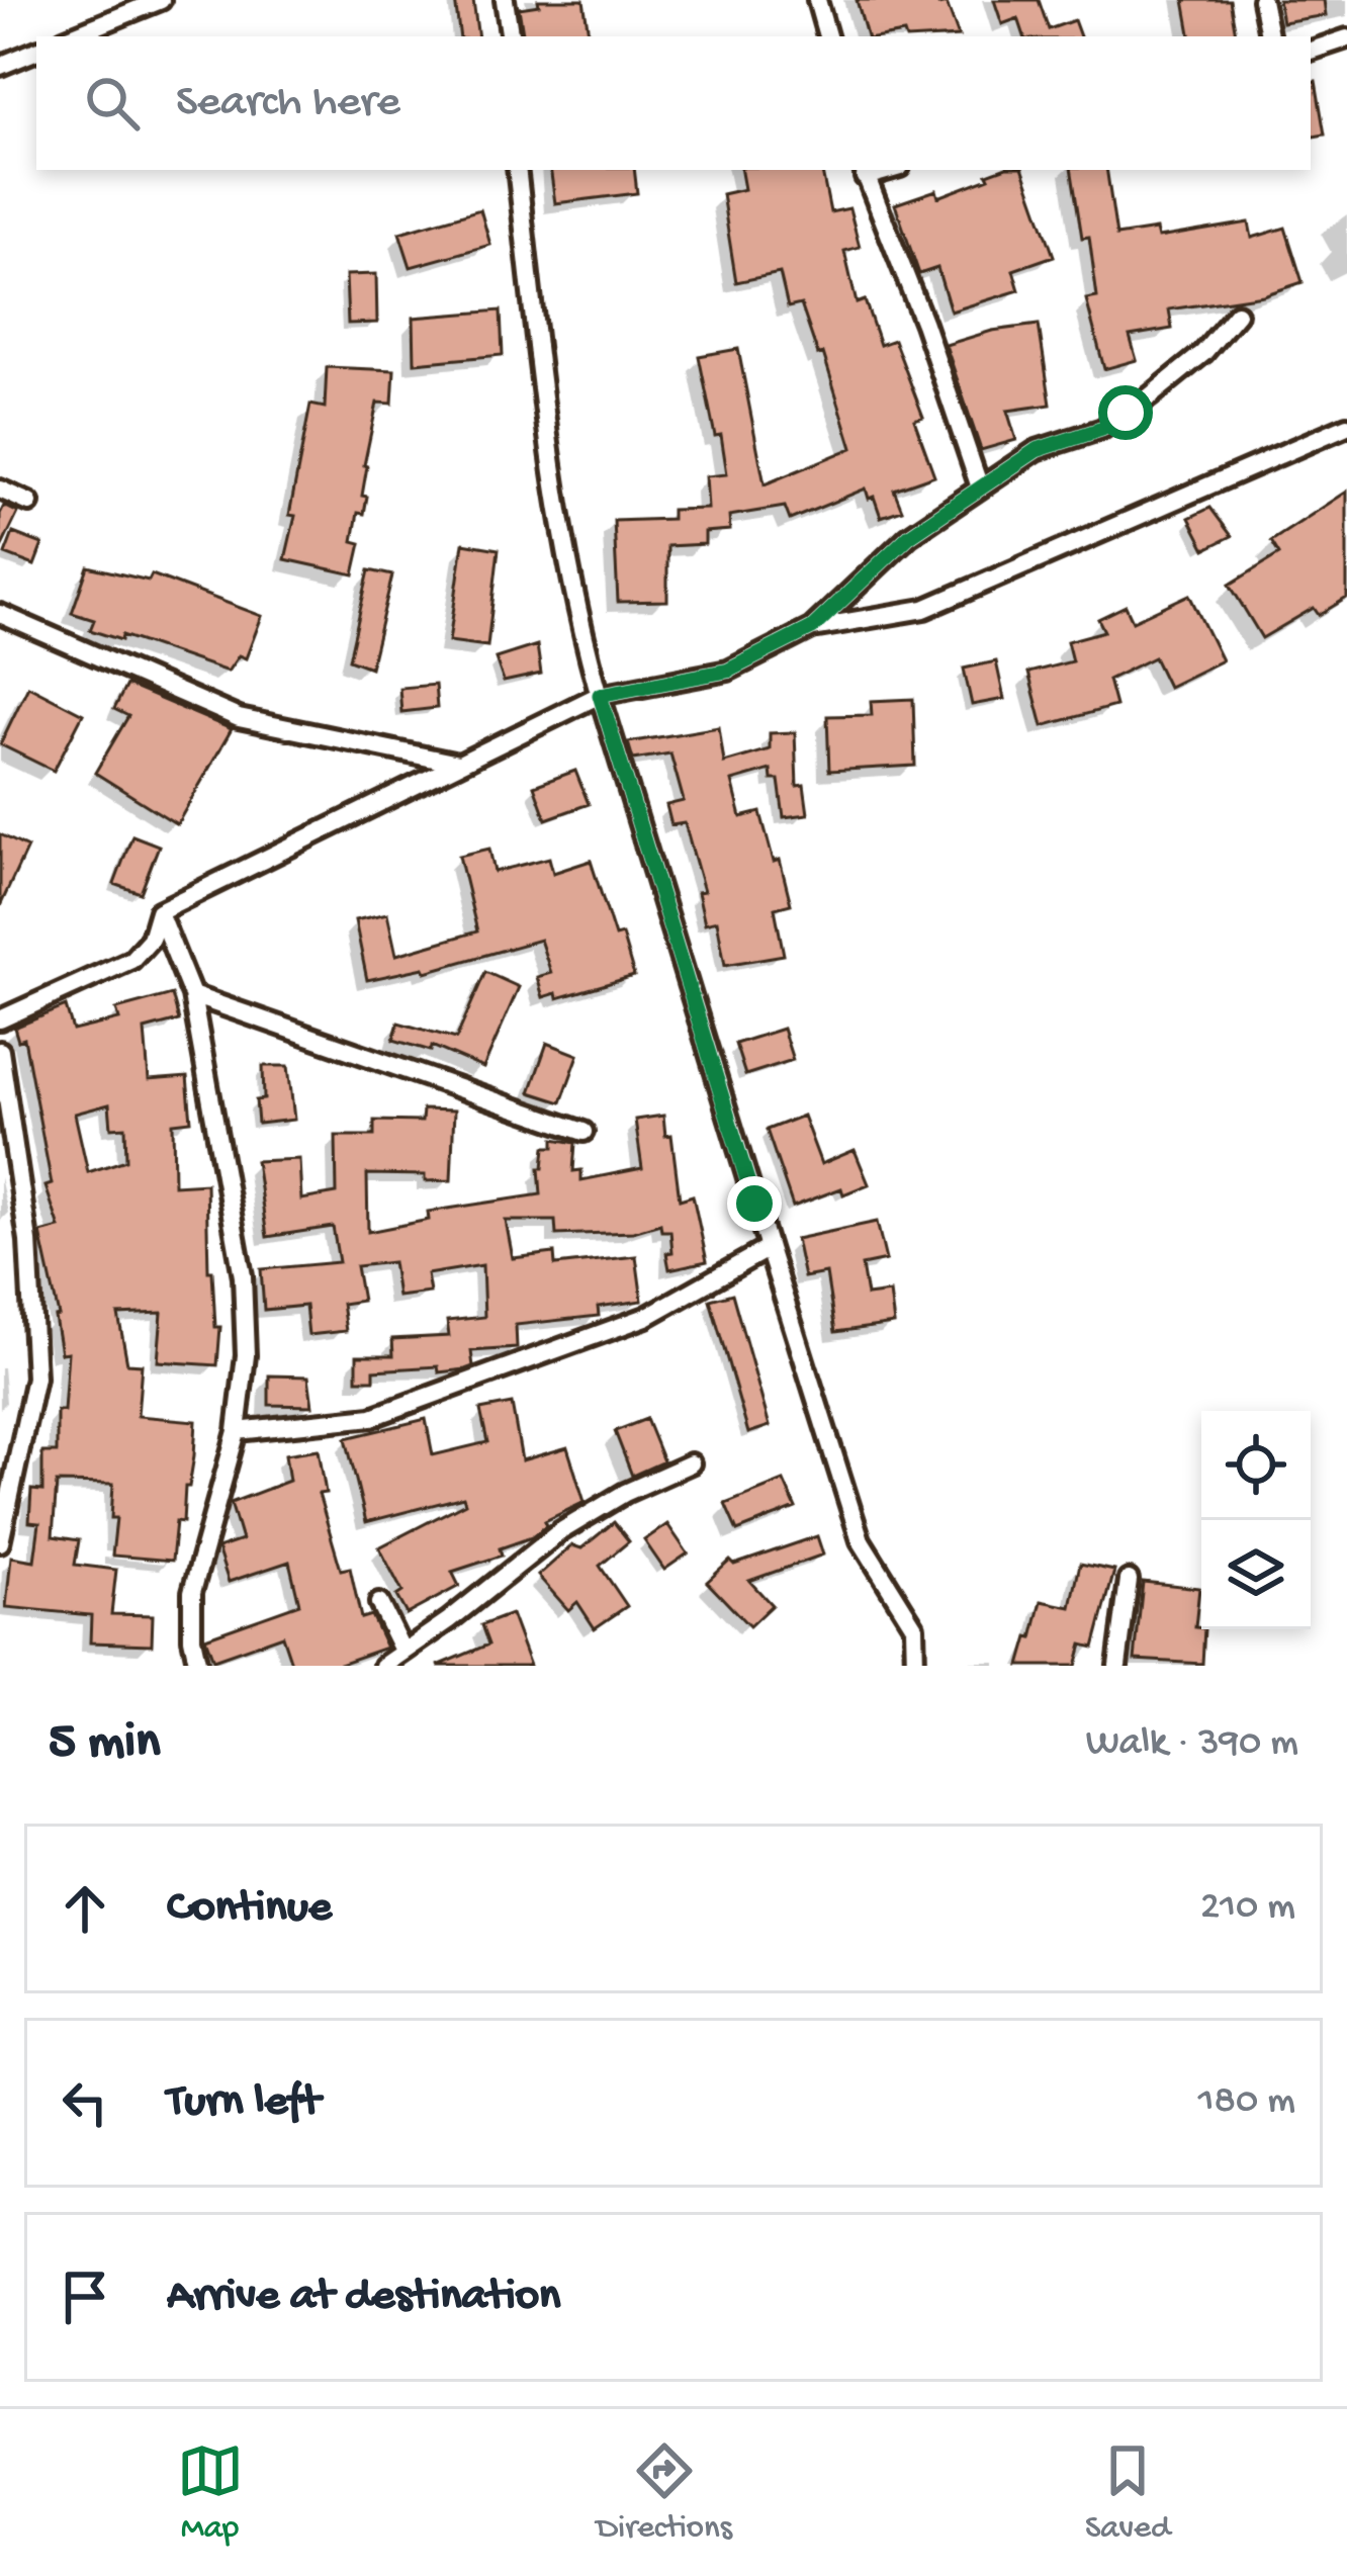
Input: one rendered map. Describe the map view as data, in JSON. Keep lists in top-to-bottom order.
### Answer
{
  "page": {
    "search": "Search here",
    "heading": ["5 min", "Walk · 390 m"],
    "list": [
      ["Continue", "210 m"],
      ["Turn left", "180 m"],
      "Arrive at destination"
    ],
    "nav": ["Map", "Directions", "Saved"]
  }
}
